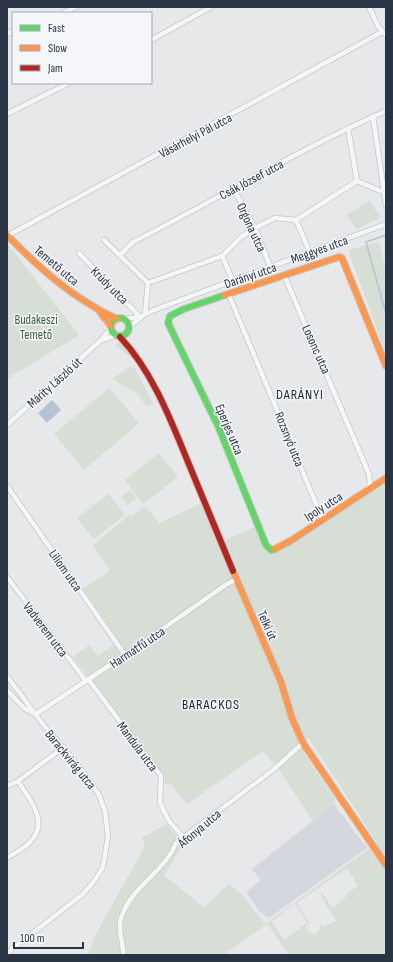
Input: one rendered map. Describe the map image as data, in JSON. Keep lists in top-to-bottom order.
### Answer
{
  "streets": {
    "main road": [
      "Temető utca",
      "Darányi utca",
      "Eperjes utca",
      "Ipoly utca",
      "Telki út"
    ],
    "street": [
      "Vásárhelyi Pál utca",
      "Csák József utca",
      "Orgona utca",
      "Meggyes utca",
      "Krúdy utca",
      "Losonc utca",
      "Márity László út",
      "Rozsnyó utca",
      "Liliom utca",
      "Vadverem utca",
      "Harmatfű utca",
      "Mandula utca",
      "Barackvirág utca",
      "Áfonya utca"
    ]
  },
  "crossings": [
    ["Vásárhelyi Pál utca", "Temető utca"],
    ["Csák József utca", "Orgona utca"],
    ["Orgona utca", "Meggyes utca"],
    ["Meggyes utca", "Temető utca"],
    ["Meggyes utca", "Krúdy utca"],
    ["Meggyes utca", "Rozsnyó utca"],
    ["Temető utca", "Márity László út"],
    ["Darányi utca", "Losonc utca"],
    ["Darányi utca", "Eperjes utca"],
    ["Darányi utca", "Rozsnyó utca"],
    ["Losonc utca", "Ipoly utca"],
    ["Eperjes utca", "Ipoly utca"],
    ["Rozsnyó utca", "Ipoly utca"],
    ["Liliom utca", "Harmatfű utca"],
    ["Telki út", "Harmatfű utca"],
    ["Telki út", "Áfonya utca"],
    ["Vadverem utca", "Harmatfű utca"],
    ["Vadverem utca", "Mandula utca"],
    ["Harmatfű utca", "Mandula utca"],
    ["Harmatfű utca", "Barackvirág utca"],
    ["Mandula utca", "Áfonya utca"]
  ],
  "districts": ["DARÁNYI", "BARACKOS"],
  "parks": ["Budakeszi Temető"],
  "legend": ["Fast", "Slow", "Jam"],
  "scale_bar": "100 m"
}
